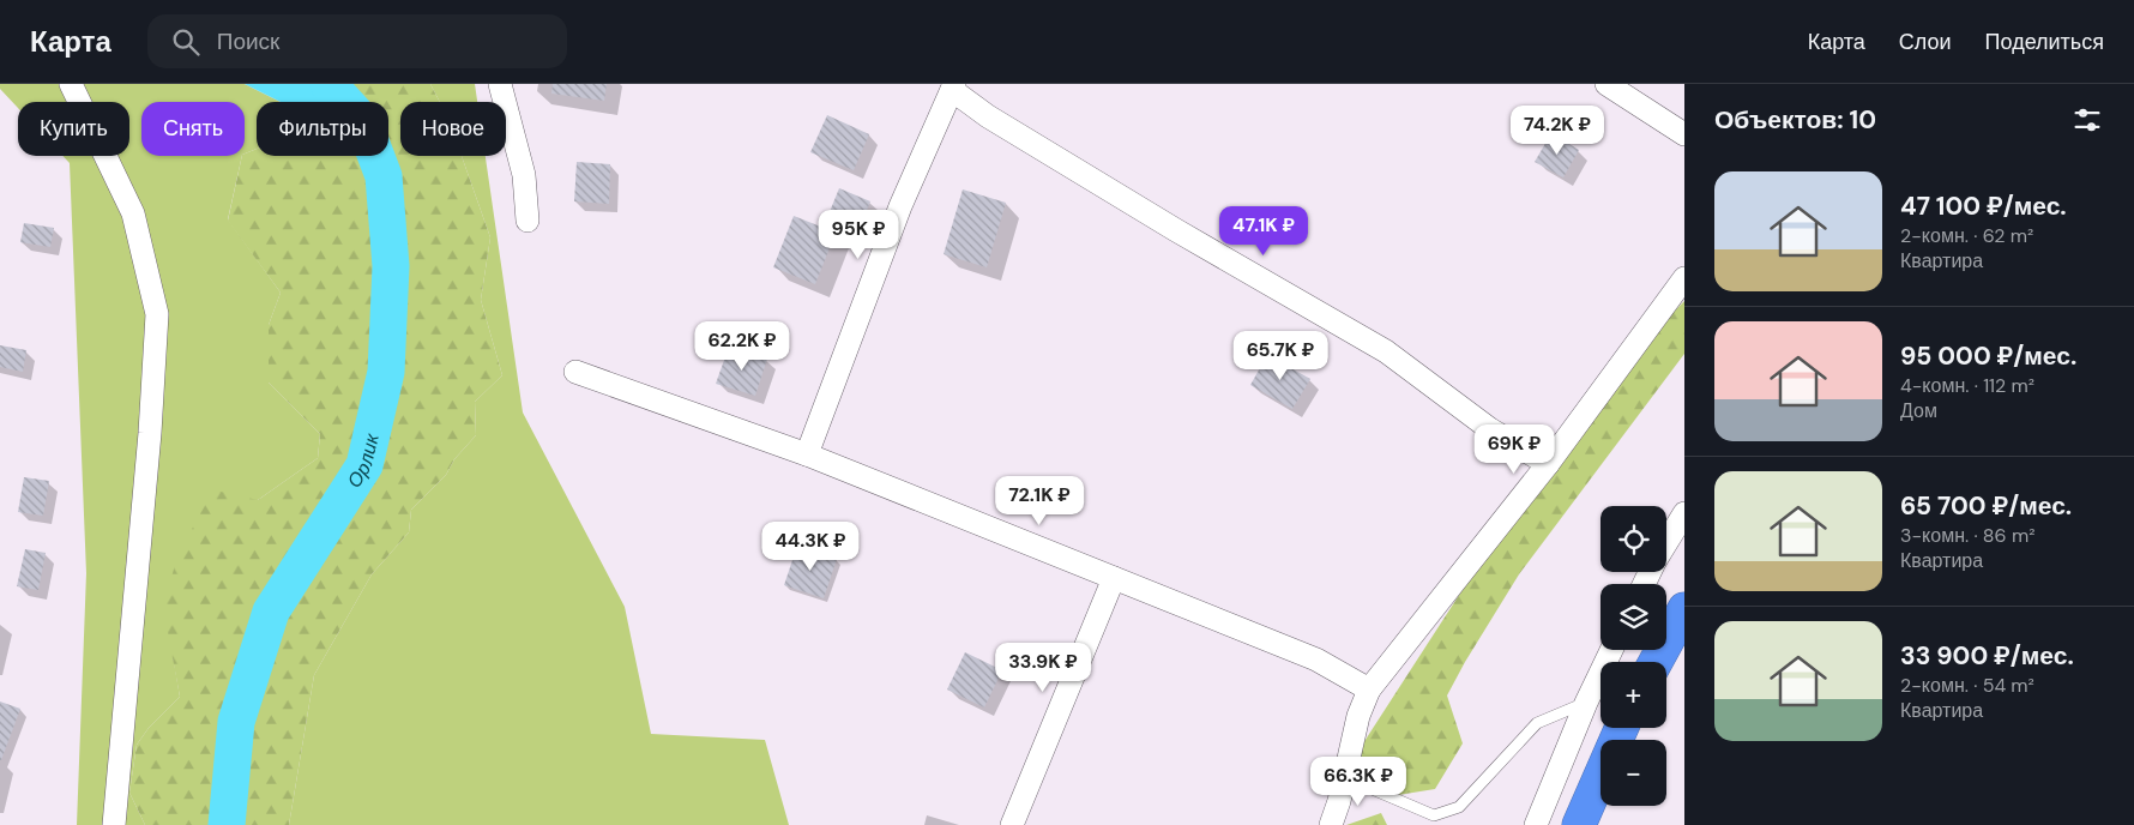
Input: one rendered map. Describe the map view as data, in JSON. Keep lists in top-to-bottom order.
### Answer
{
  "water": ["Орлик"],
  "page": {
    "header": "Карта",
    "search": "Поиск",
    "nav": ["Карта", "Слои", "Поделиться"],
    "heading": "Объектов: 10",
    "chip": [
      "Купить",
      "Снять",
      "Фильтры",
      "Новое"
    ],
    "price": [
      "74.2K ₽",
      "47.1K ₽",
      "95K ₽",
      "62.2K ₽",
      "65.7K ₽",
      "69K ₽",
      "72.1K ₽",
      "44.3K ₽",
      "33.9K ₽",
      "66.3K ₽"
    ],
    "list": [
      {
        "name": "47 100 ₽/мес.",
        "note": "2-комн. · 62 m² · Квартира"
      },
      {
        "name": "95 000 ₽/мес.",
        "note": "4-комн. · 112 m² · Дом"
      },
      {
        "name": "65 700 ₽/мес.",
        "note": "3-комн. · 86 m² · Квартира"
      },
      {
        "name": "33 900 ₽/мес.",
        "note": "2-комн. · 54 m² · Квартира"
      }
    ],
    "map_buttons": ["+", "−"]
  }
}
